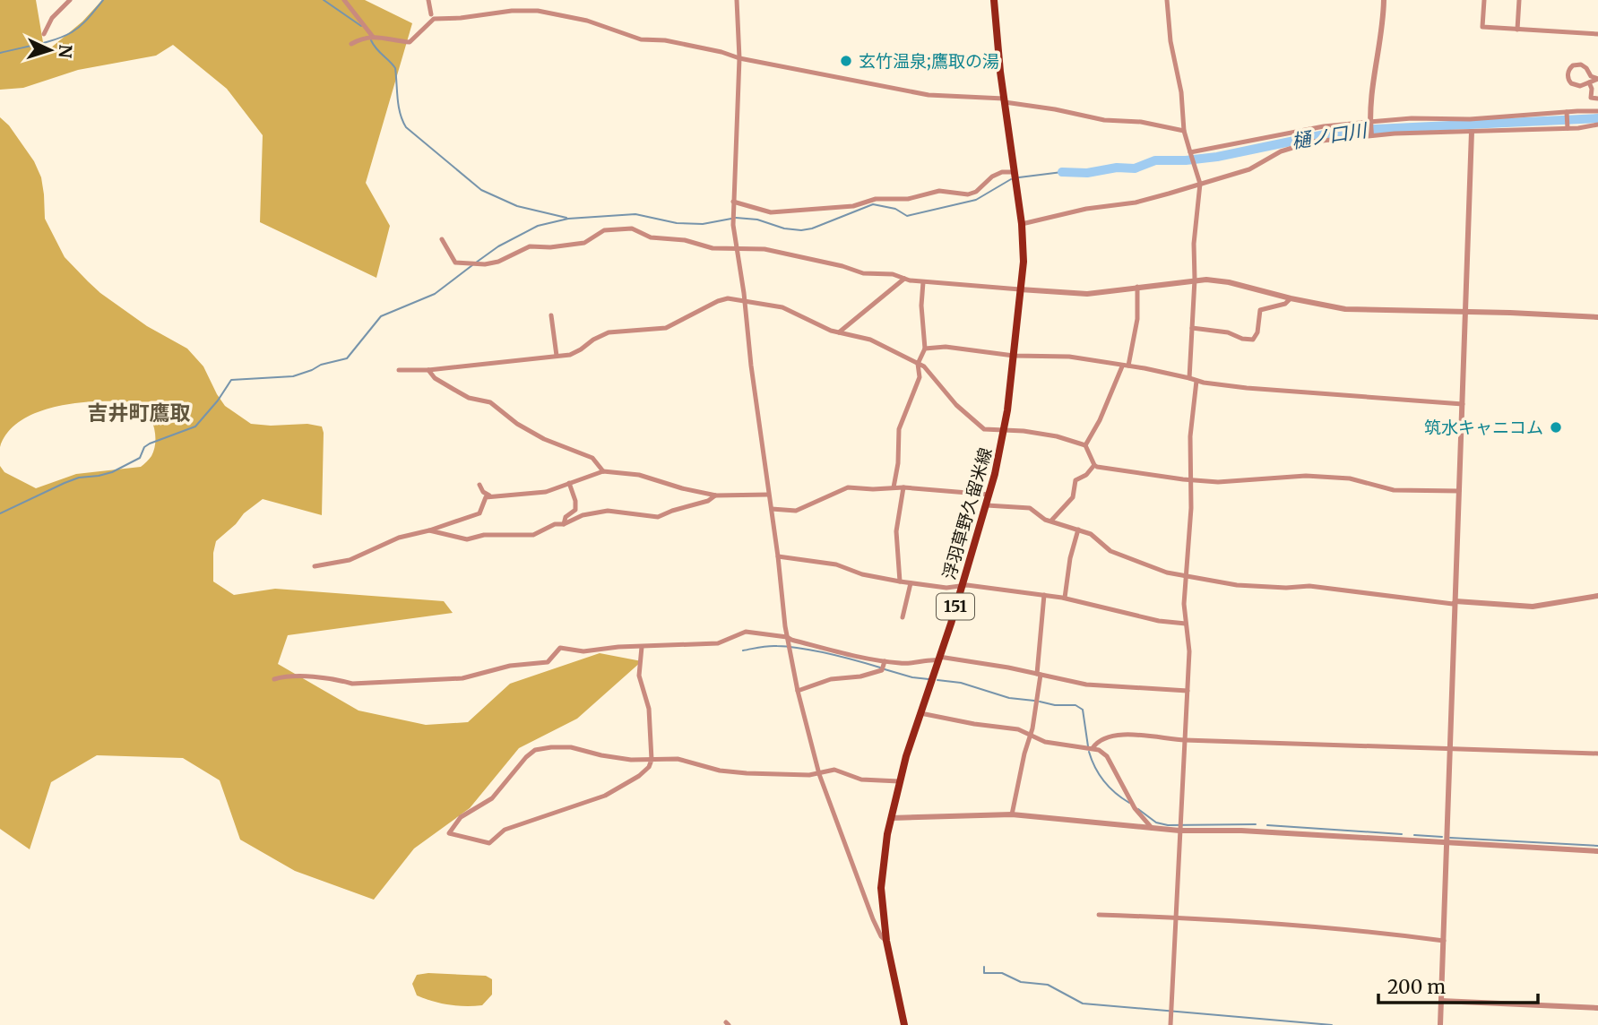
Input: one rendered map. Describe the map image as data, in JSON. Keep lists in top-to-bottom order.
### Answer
{
  "streets": {
    "main road": ["浮羽草野久留米線", "151"]
  },
  "districts": ["吉井町鷹取"],
  "water": ["樋ノ口川"],
  "places": ["玄竹温泉;鷹取の湯", "筑水キャニコム"],
  "scale_bar": "200 m",
  "north": "right"
}
